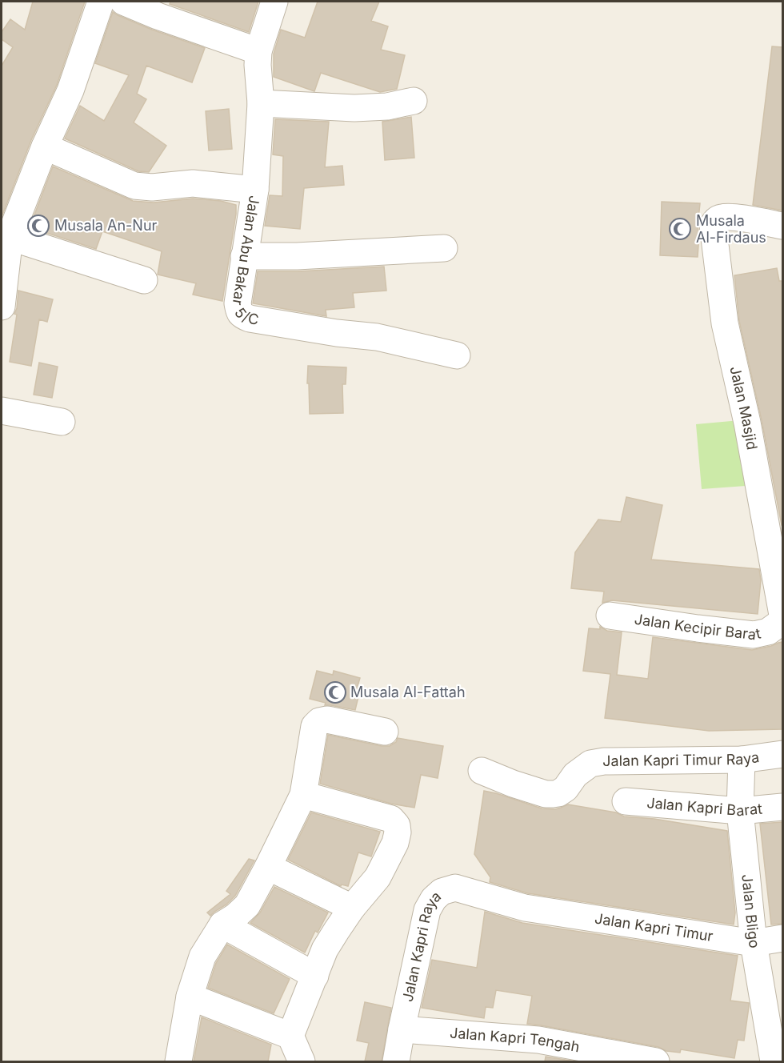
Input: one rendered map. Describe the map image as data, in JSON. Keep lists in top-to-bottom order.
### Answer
{
  "streets": {
    "street": [
      "Jalan Abu Bakar 5/C",
      "Jalan Masjid",
      "Jalan Kecipir Barat",
      "Jalan Kapri Timur Raya",
      "Jalan Kapri Barat",
      "Jalan Bligo",
      "Jalan Kapri Timur",
      "Jalan Kapri Raya",
      "Jalan Kapri Tengah"
    ]
  },
  "crossings": [
    ["Jalan Kapri Timur Raya", "Jalan Bligo"],
    ["Jalan Kapri Barat", "Jalan Bligo"],
    ["Jalan Bligo", "Jalan Kapri Timur"],
    ["Jalan Kapri Timur", "Jalan Kapri Raya"],
    ["Jalan Kapri Raya", "Jalan Kapri Tengah"]
  ],
  "places": {
    "mosque": ["Musala An-Nur", "Musala Al-Firdaus", "Musala Al-Fattah"]
  }
}
